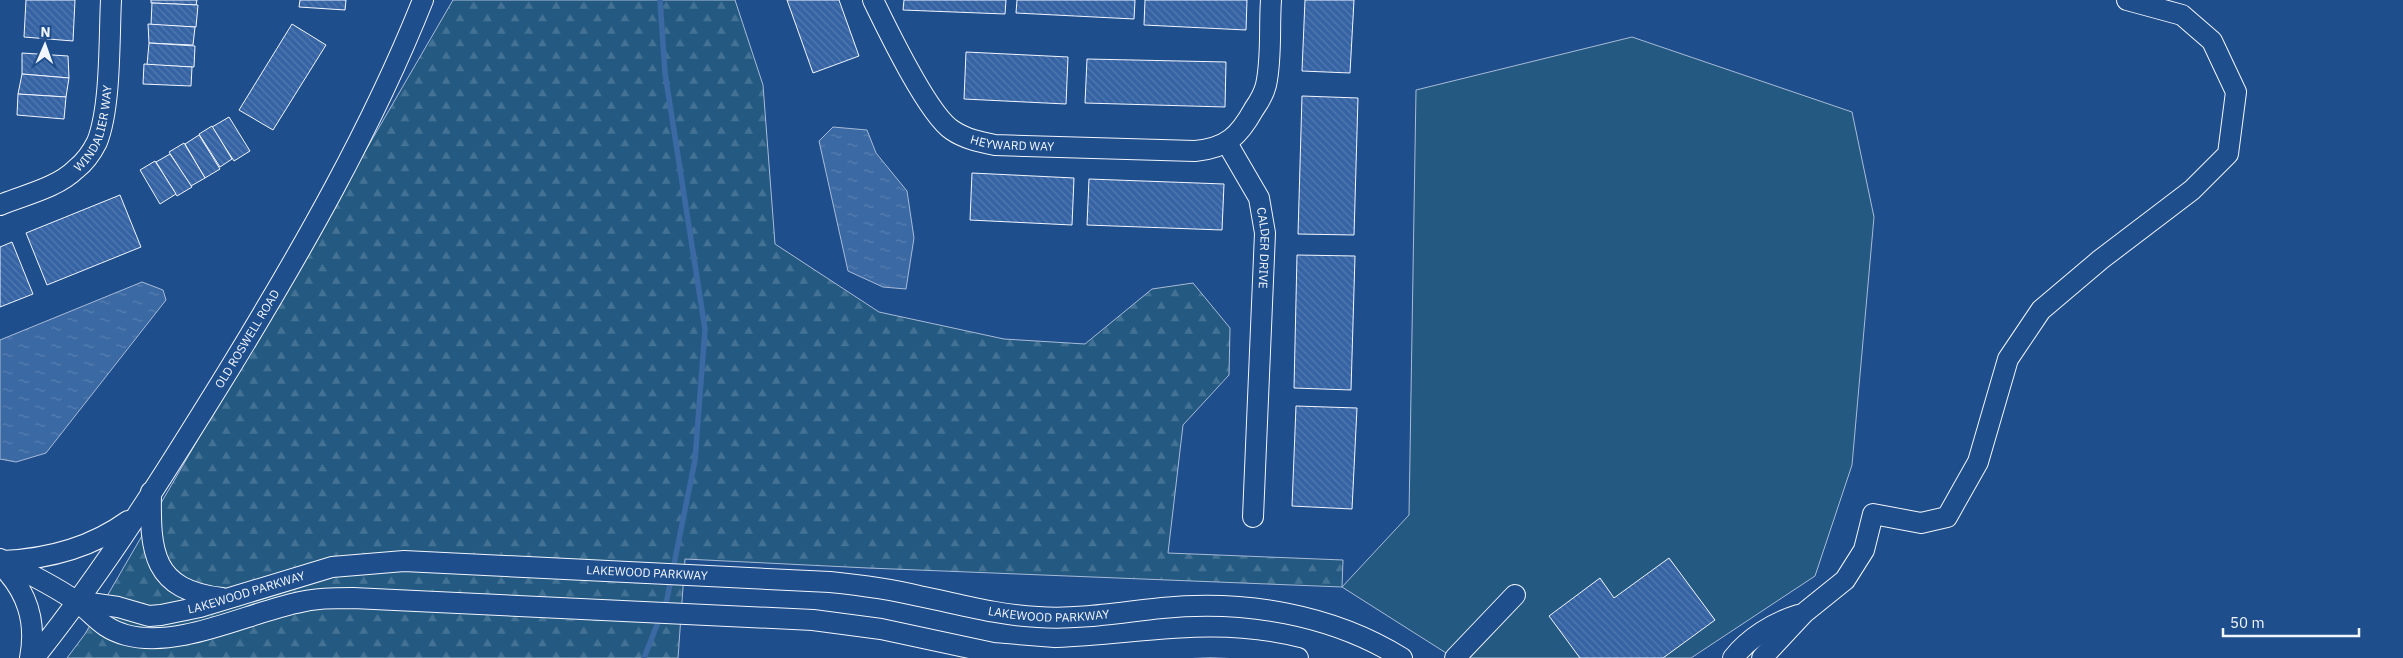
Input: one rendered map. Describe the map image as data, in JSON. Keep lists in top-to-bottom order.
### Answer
{
  "streets": {
    "street": [
      "WINDALIER WAY",
      "HEYWARD WAY",
      "CALDER DRIVE",
      "OLD ROSWELL ROAD",
      "LAKEWOOD PARKWAY"
    ]
  },
  "crossings": [
    ["HEYWARD WAY", "CALDER DRIVE"],
    ["OLD ROSWELL ROAD", "LAKEWOOD PARKWAY"]
  ],
  "scale_bar": "50 m",
  "north": "top"
}
